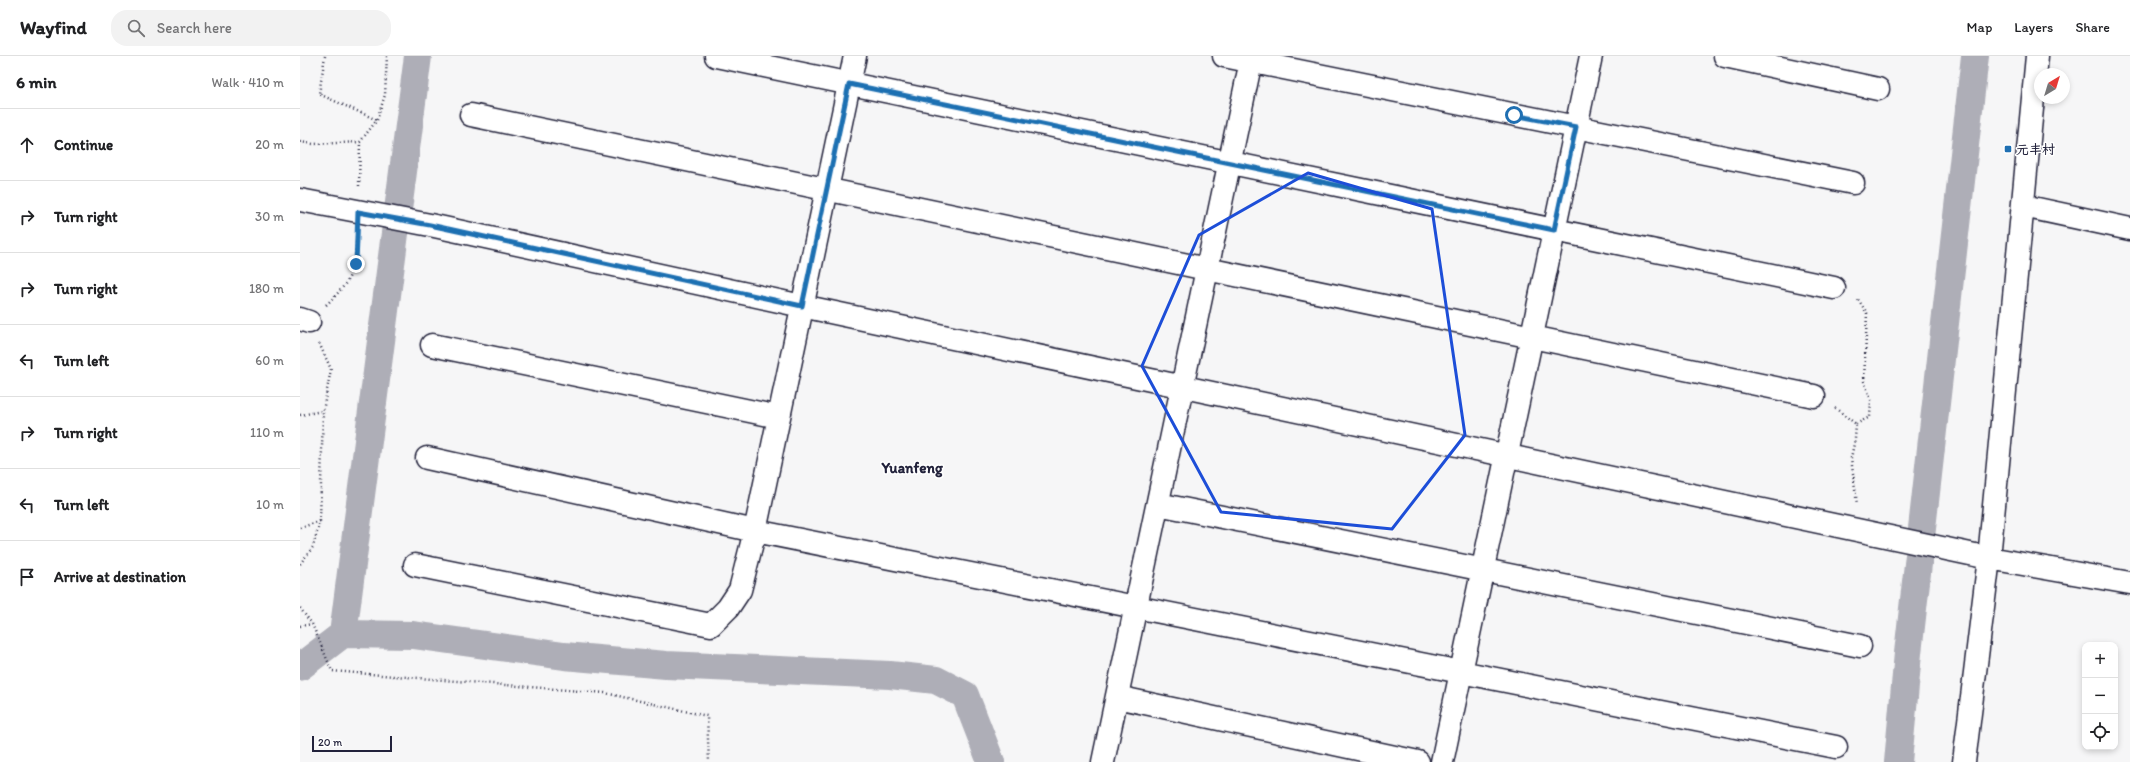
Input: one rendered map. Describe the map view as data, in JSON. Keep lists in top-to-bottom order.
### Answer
{
  "districts": ["Yuanfeng"],
  "places": {
    "transit": ["元丰村"]
  },
  "scale_bar": "20 m",
  "north": "top right",
  "page": {
    "header": "Wayfind",
    "search": "Search here",
    "nav": ["Map", "Layers", "Share"],
    "heading": ["6 min", "Walk · 410 m"],
    "list": [
      ["Continue", "20 m"],
      ["Turn right", "30 m"],
      ["Turn right", "180 m"],
      ["Turn left", "60 m"],
      ["Turn right", "110 m"],
      ["Turn left", "10 m"],
      "Arrive at destination"
    ],
    "map_buttons": ["+", "−"],
    "scale": "20 m"
  }
}
